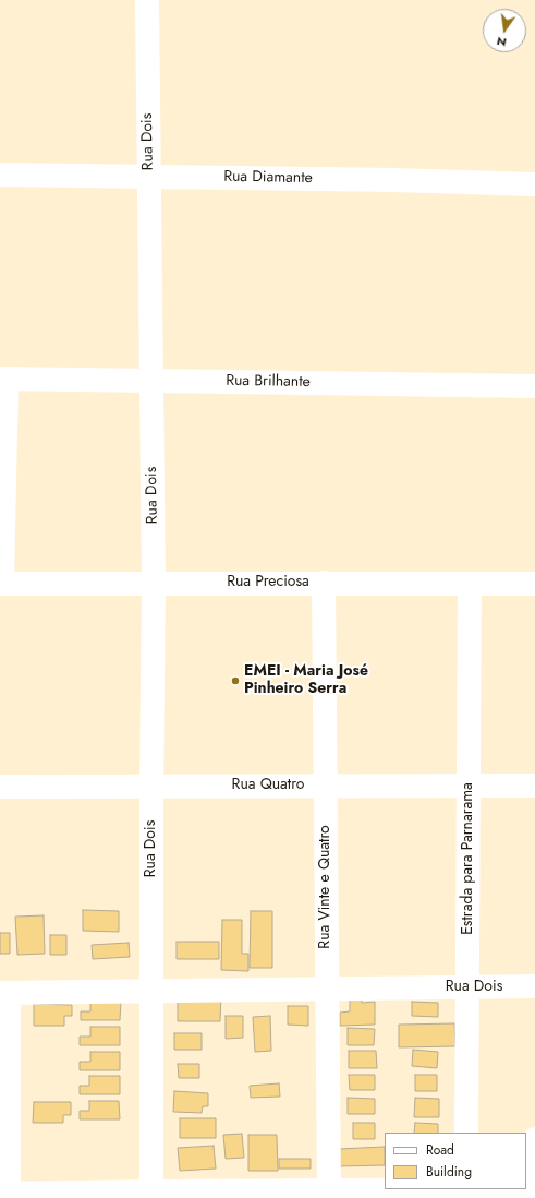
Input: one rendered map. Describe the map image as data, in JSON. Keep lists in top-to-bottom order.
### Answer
{
  "streets": {
    "street": [
      "Rua Dois",
      "Rua Diamante",
      "Rua Brilhante",
      "Rua Preciosa",
      "Rua Quatro",
      "Estrada para Parnarama",
      "Rua Vinte e Quatro"
    ]
  },
  "crossings": [
    ["Rua Dois", "Rua Diamante"],
    ["Rua Dois", "Rua Brilhante"],
    ["Rua Dois", "Rua Preciosa"],
    ["Rua Dois", "Rua Quatro"],
    ["Rua Dois", "Estrada para Parnarama"],
    ["Rua Dois", "Rua Vinte e Quatro"],
    ["Rua Preciosa", "Estrada para Parnarama"],
    ["Rua Preciosa", "Rua Vinte e Quatro"],
    ["Rua Quatro", "Estrada para Parnarama"],
    ["Rua Quatro", "Rua Vinte e Quatro"]
  ],
  "places": ["EMEI - Maria José Pinheiro Serra"],
  "legend": ["Road", "Building"],
  "north": "bottom"
}
